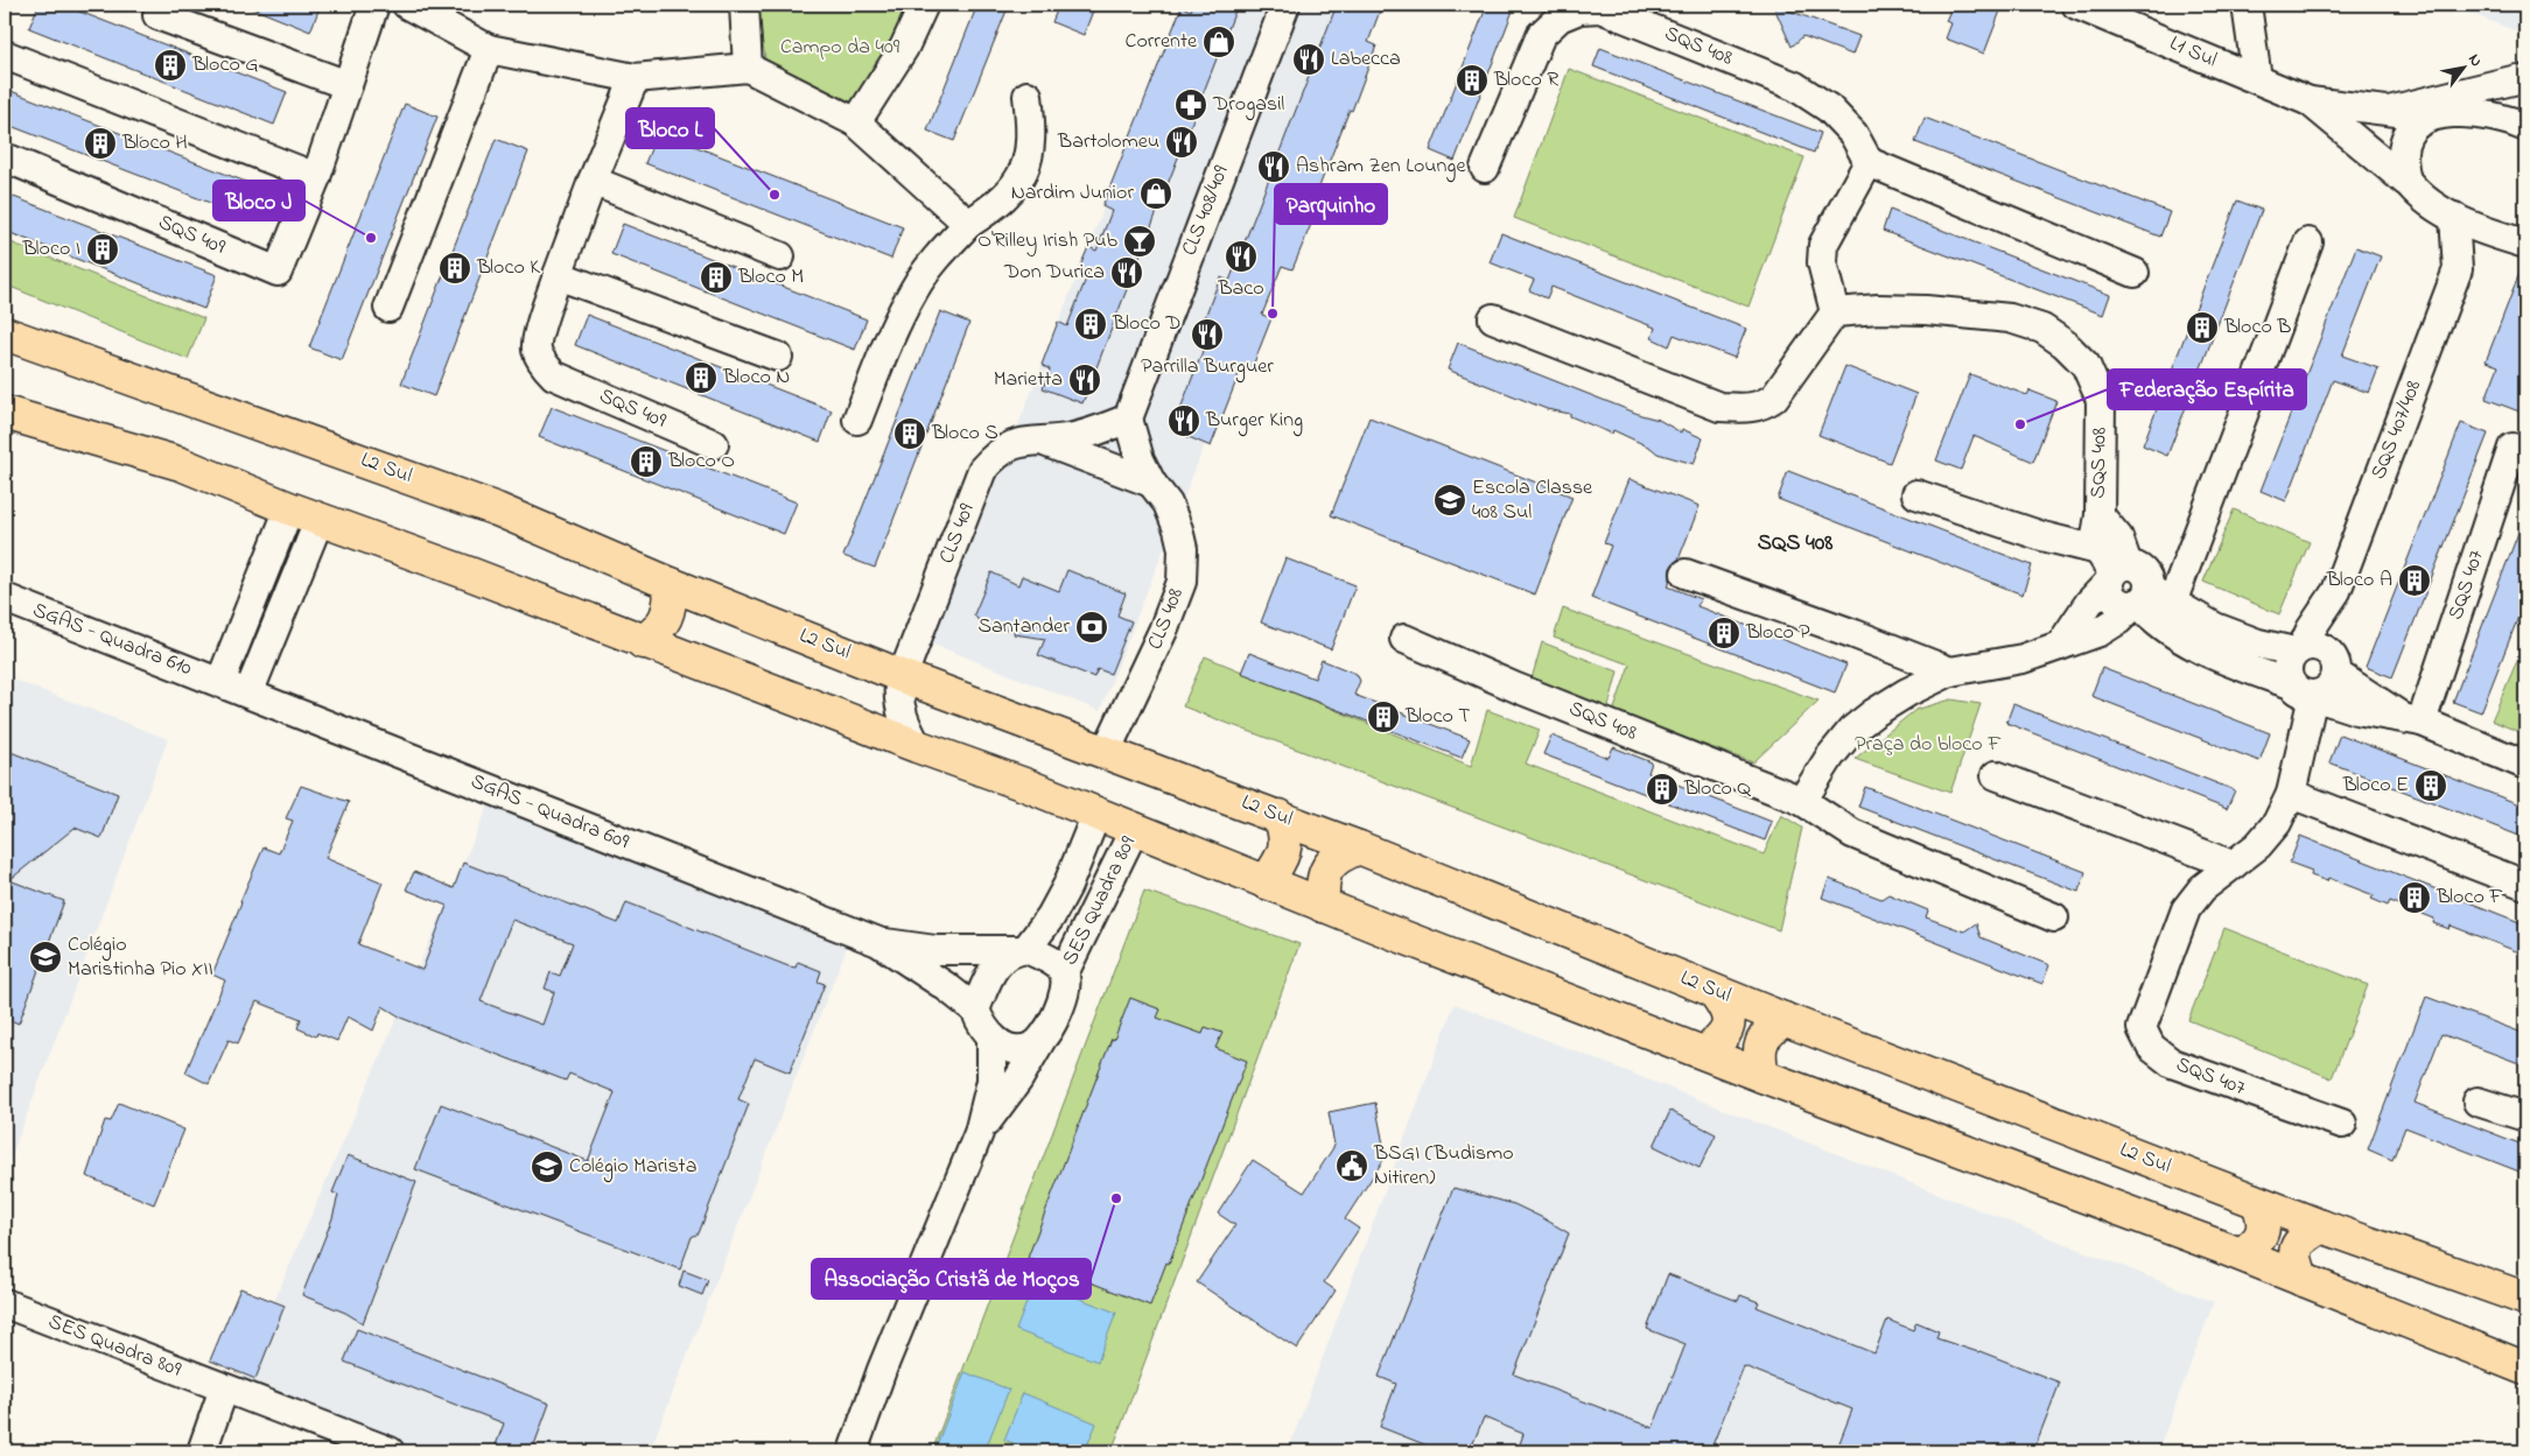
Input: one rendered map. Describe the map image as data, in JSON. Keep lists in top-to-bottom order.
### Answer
{
  "streets": {
    "main road": ["L2 Sul"],
    "street": [
      "SQS 408",
      "L1 Sul",
      "CLS 408/409",
      "SQS 409",
      "SQS 407/408",
      "CLS 409",
      "SQS 407",
      "CLS 408",
      "SGAS - Quadra 610",
      "SGAS - Quadra 609",
      "SES Quadra 809"
    ]
  },
  "crossings": [
    ["L1 Sul", "SQS 407/408"],
    ["CLS 408/409", "CLS 409"],
    ["CLS 408/409", "CLS 408"],
    ["SQS 407/408", "SQS 407"],
    ["L2 Sul", "CLS 409"],
    ["L2 Sul", "CLS 408"],
    ["CLS 409", "CLS 408"],
    ["SGAS - Quadra 610", "SGAS - Quadra 609"],
    ["SGAS - Quadra 609", "SES Quadra 809"]
  ],
  "districts": ["SQS 408"],
  "parks": ["Campo da 409", "Praça do bloco F"],
  "places": {
    "shop": ["Corrente", "Nardim Junior"],
    "restaurant": [
      "Labecca",
      "Bartolomeu",
      "Ashram Zen Lounge",
      "Baco",
      "Don Durica",
      "Parrilla Burguer",
      "Marietta",
      "Burger King"
    ],
    "building": [
      "Bloco G",
      "Bloco R",
      "Bloco H",
      "Bloco I",
      "Bloco K",
      "Bloco M",
      "Bloco D",
      "Bloco B",
      "Bloco N",
      "Bloco S",
      "Bloco O",
      "Bloco A",
      "Bloco P",
      "Bloco T",
      "Bloco E",
      "Bloco Q",
      "Bloco F"
    ],
    "pharmacy": ["Drogasil"],
    "other": [
      "Bloco L",
      "Bloco J",
      "Parquinho",
      "Federação Espírita",
      "Associação Cristã de Moços"
    ],
    "bar": ["O'Rilley Irish Pub"],
    "school or university": ["Escola Classe 408 Sul", "Colégio Maristinha Pio XII", "Colégio Marista"],
    "bank": ["Santander"],
    "public building": ["BSGI (Budismo Nitiren)"]
  },
  "north": "top right"
}
